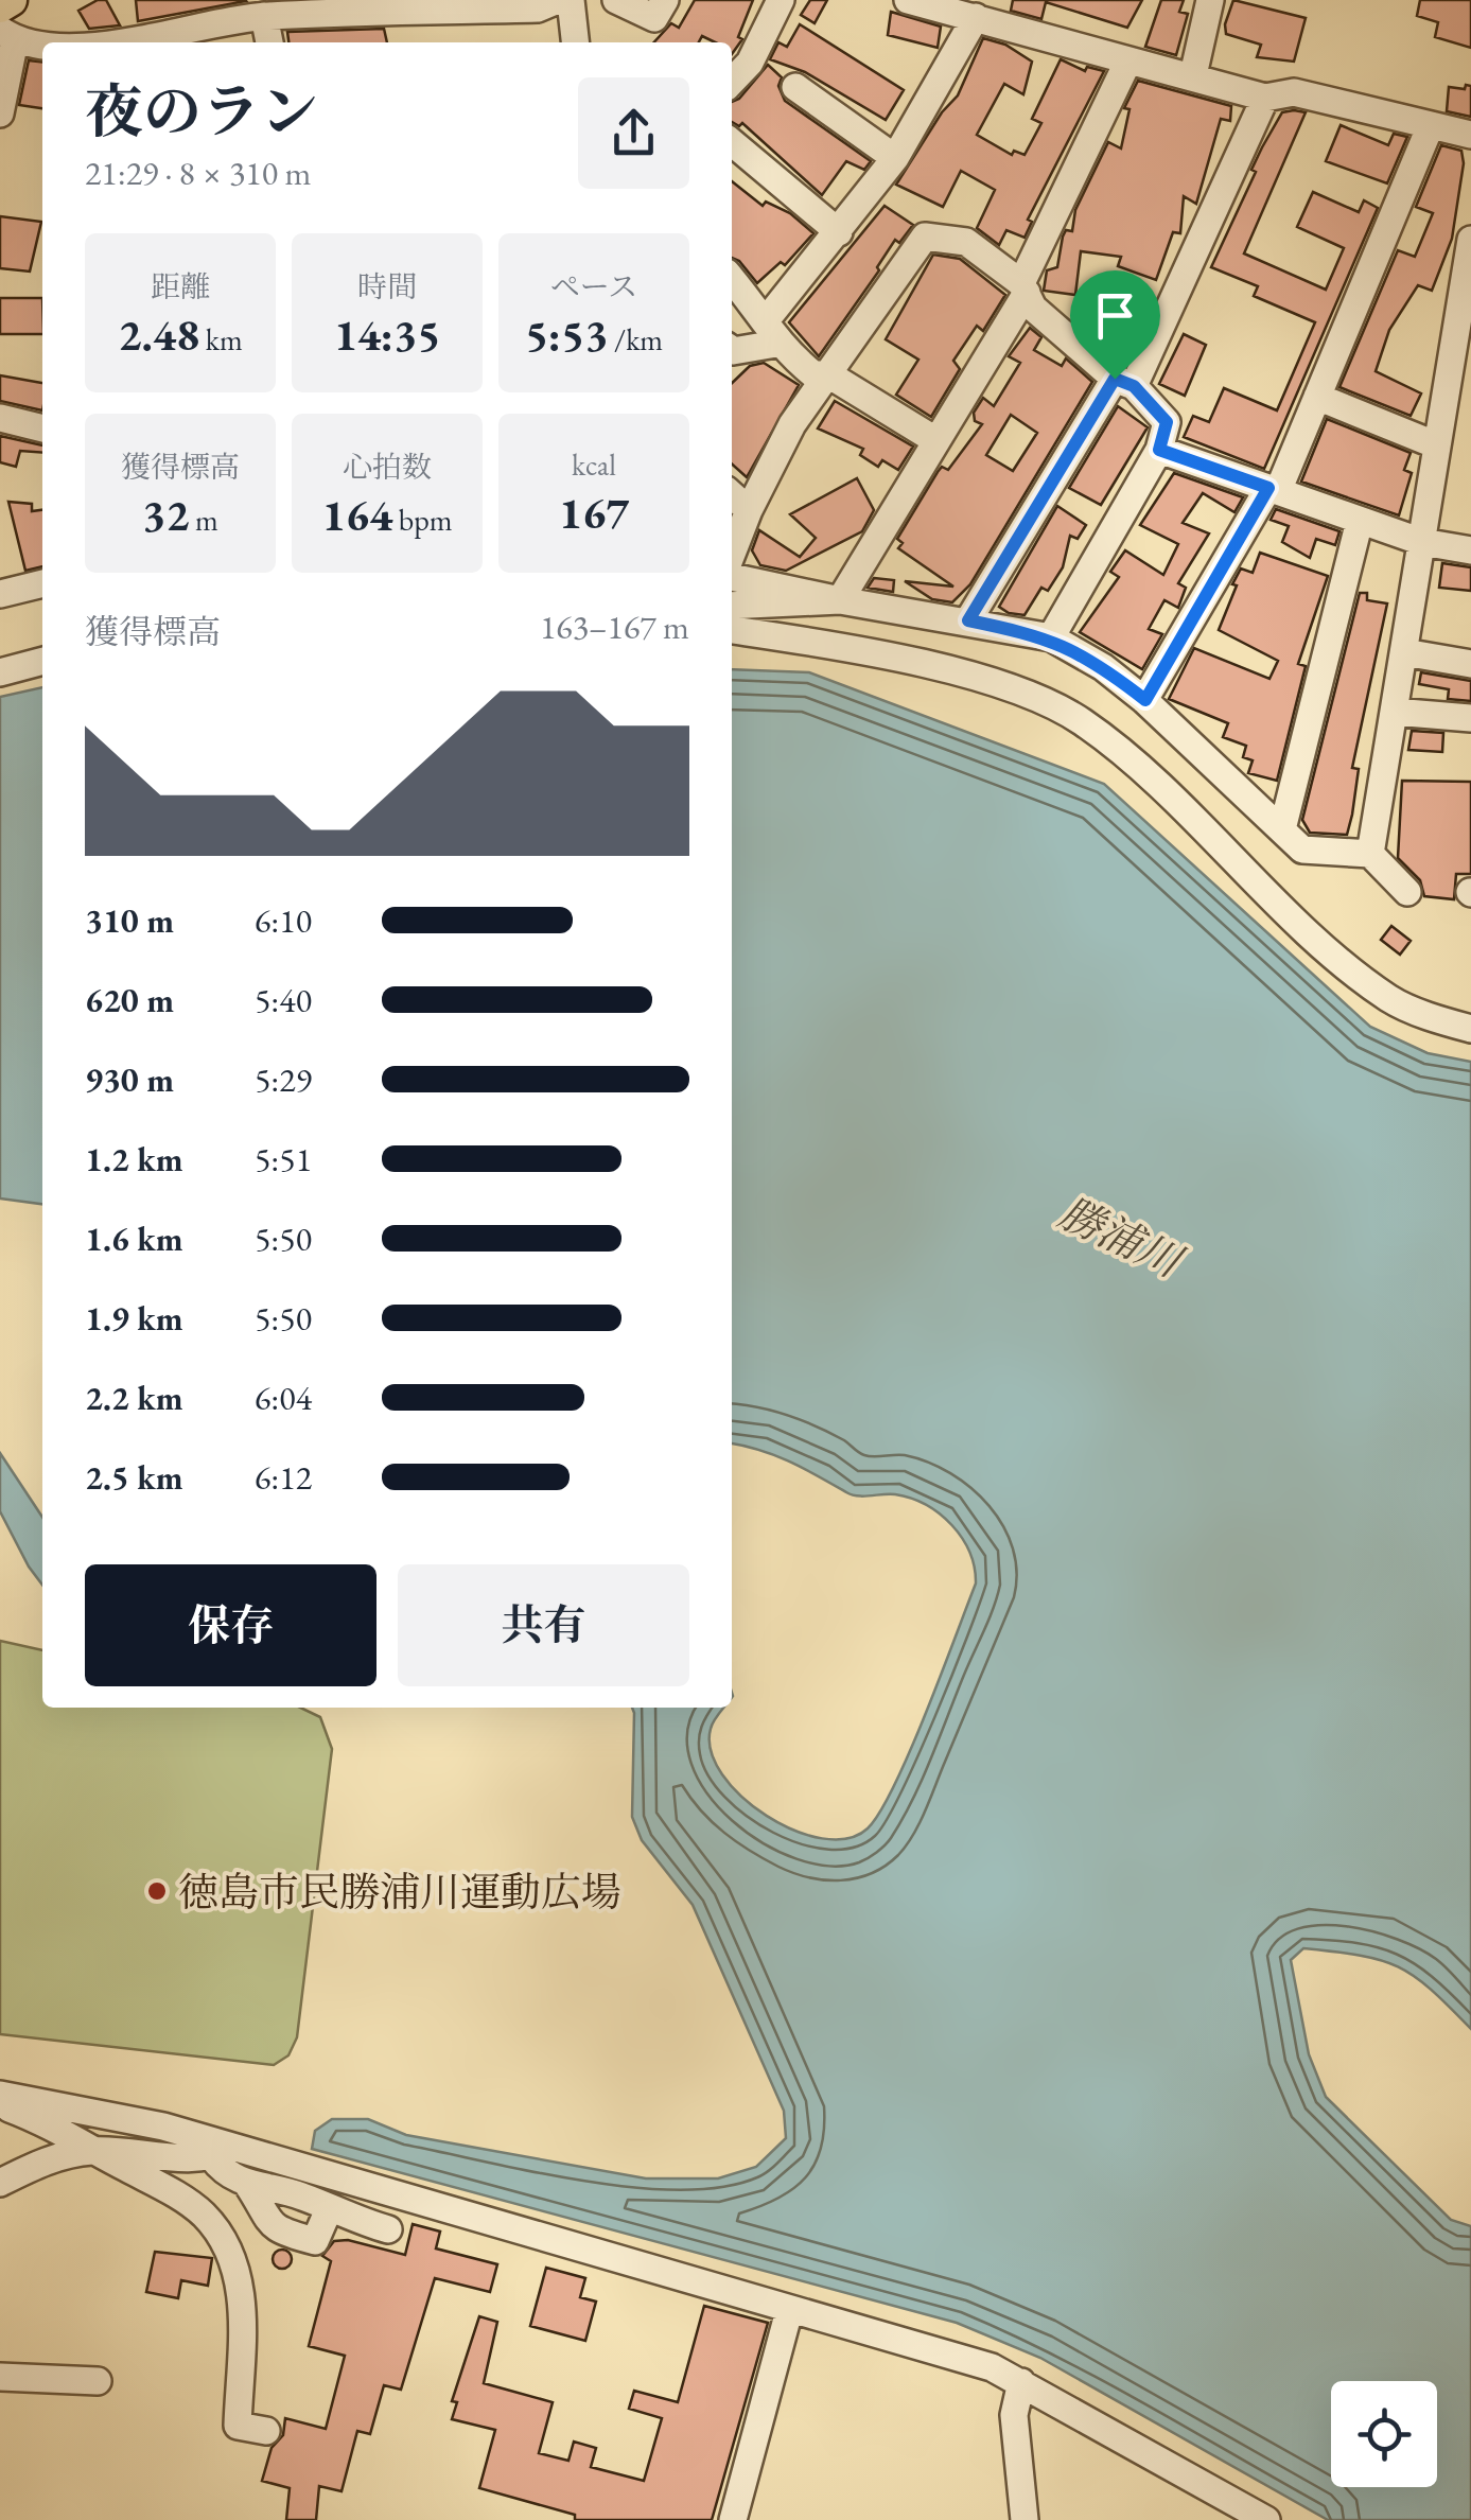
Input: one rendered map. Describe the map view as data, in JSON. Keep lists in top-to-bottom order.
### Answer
{
  "water": ["勝浦川"],
  "places": ["徳島市民勝浦川運動広場"],
  "page": {
    "heading": ["夜のラン", "21:29 · 8 × 310 m"],
    "stats": [
      ["距離", "2.48 km"],
      ["時間", "14:35"],
      ["ペース", "5:53 /km"],
      ["獲得標高", "32 m"],
      ["心拍数", "164 bpm"],
      ["kcal", "167"]
    ],
    "chart": ["獲得標高", "163–167 m"],
    "list": [
      {
        "name": "310 m",
        "note": "6:10"
      },
      {
        "name": "620 m",
        "note": "5:40"
      },
      {
        "name": "930 m",
        "note": "5:29"
      },
      {
        "name": "1.2 km",
        "note": "5:51"
      },
      {
        "name": "1.6 km",
        "note": "5:50"
      },
      {
        "name": "1.9 km",
        "note": "5:50"
      },
      {
        "name": "2.2 km",
        "note": "6:04"
      },
      {
        "name": "2.5 km",
        "note": "6:12"
      }
    ],
    "buttons": ["保存", "共有"]
  }
}
